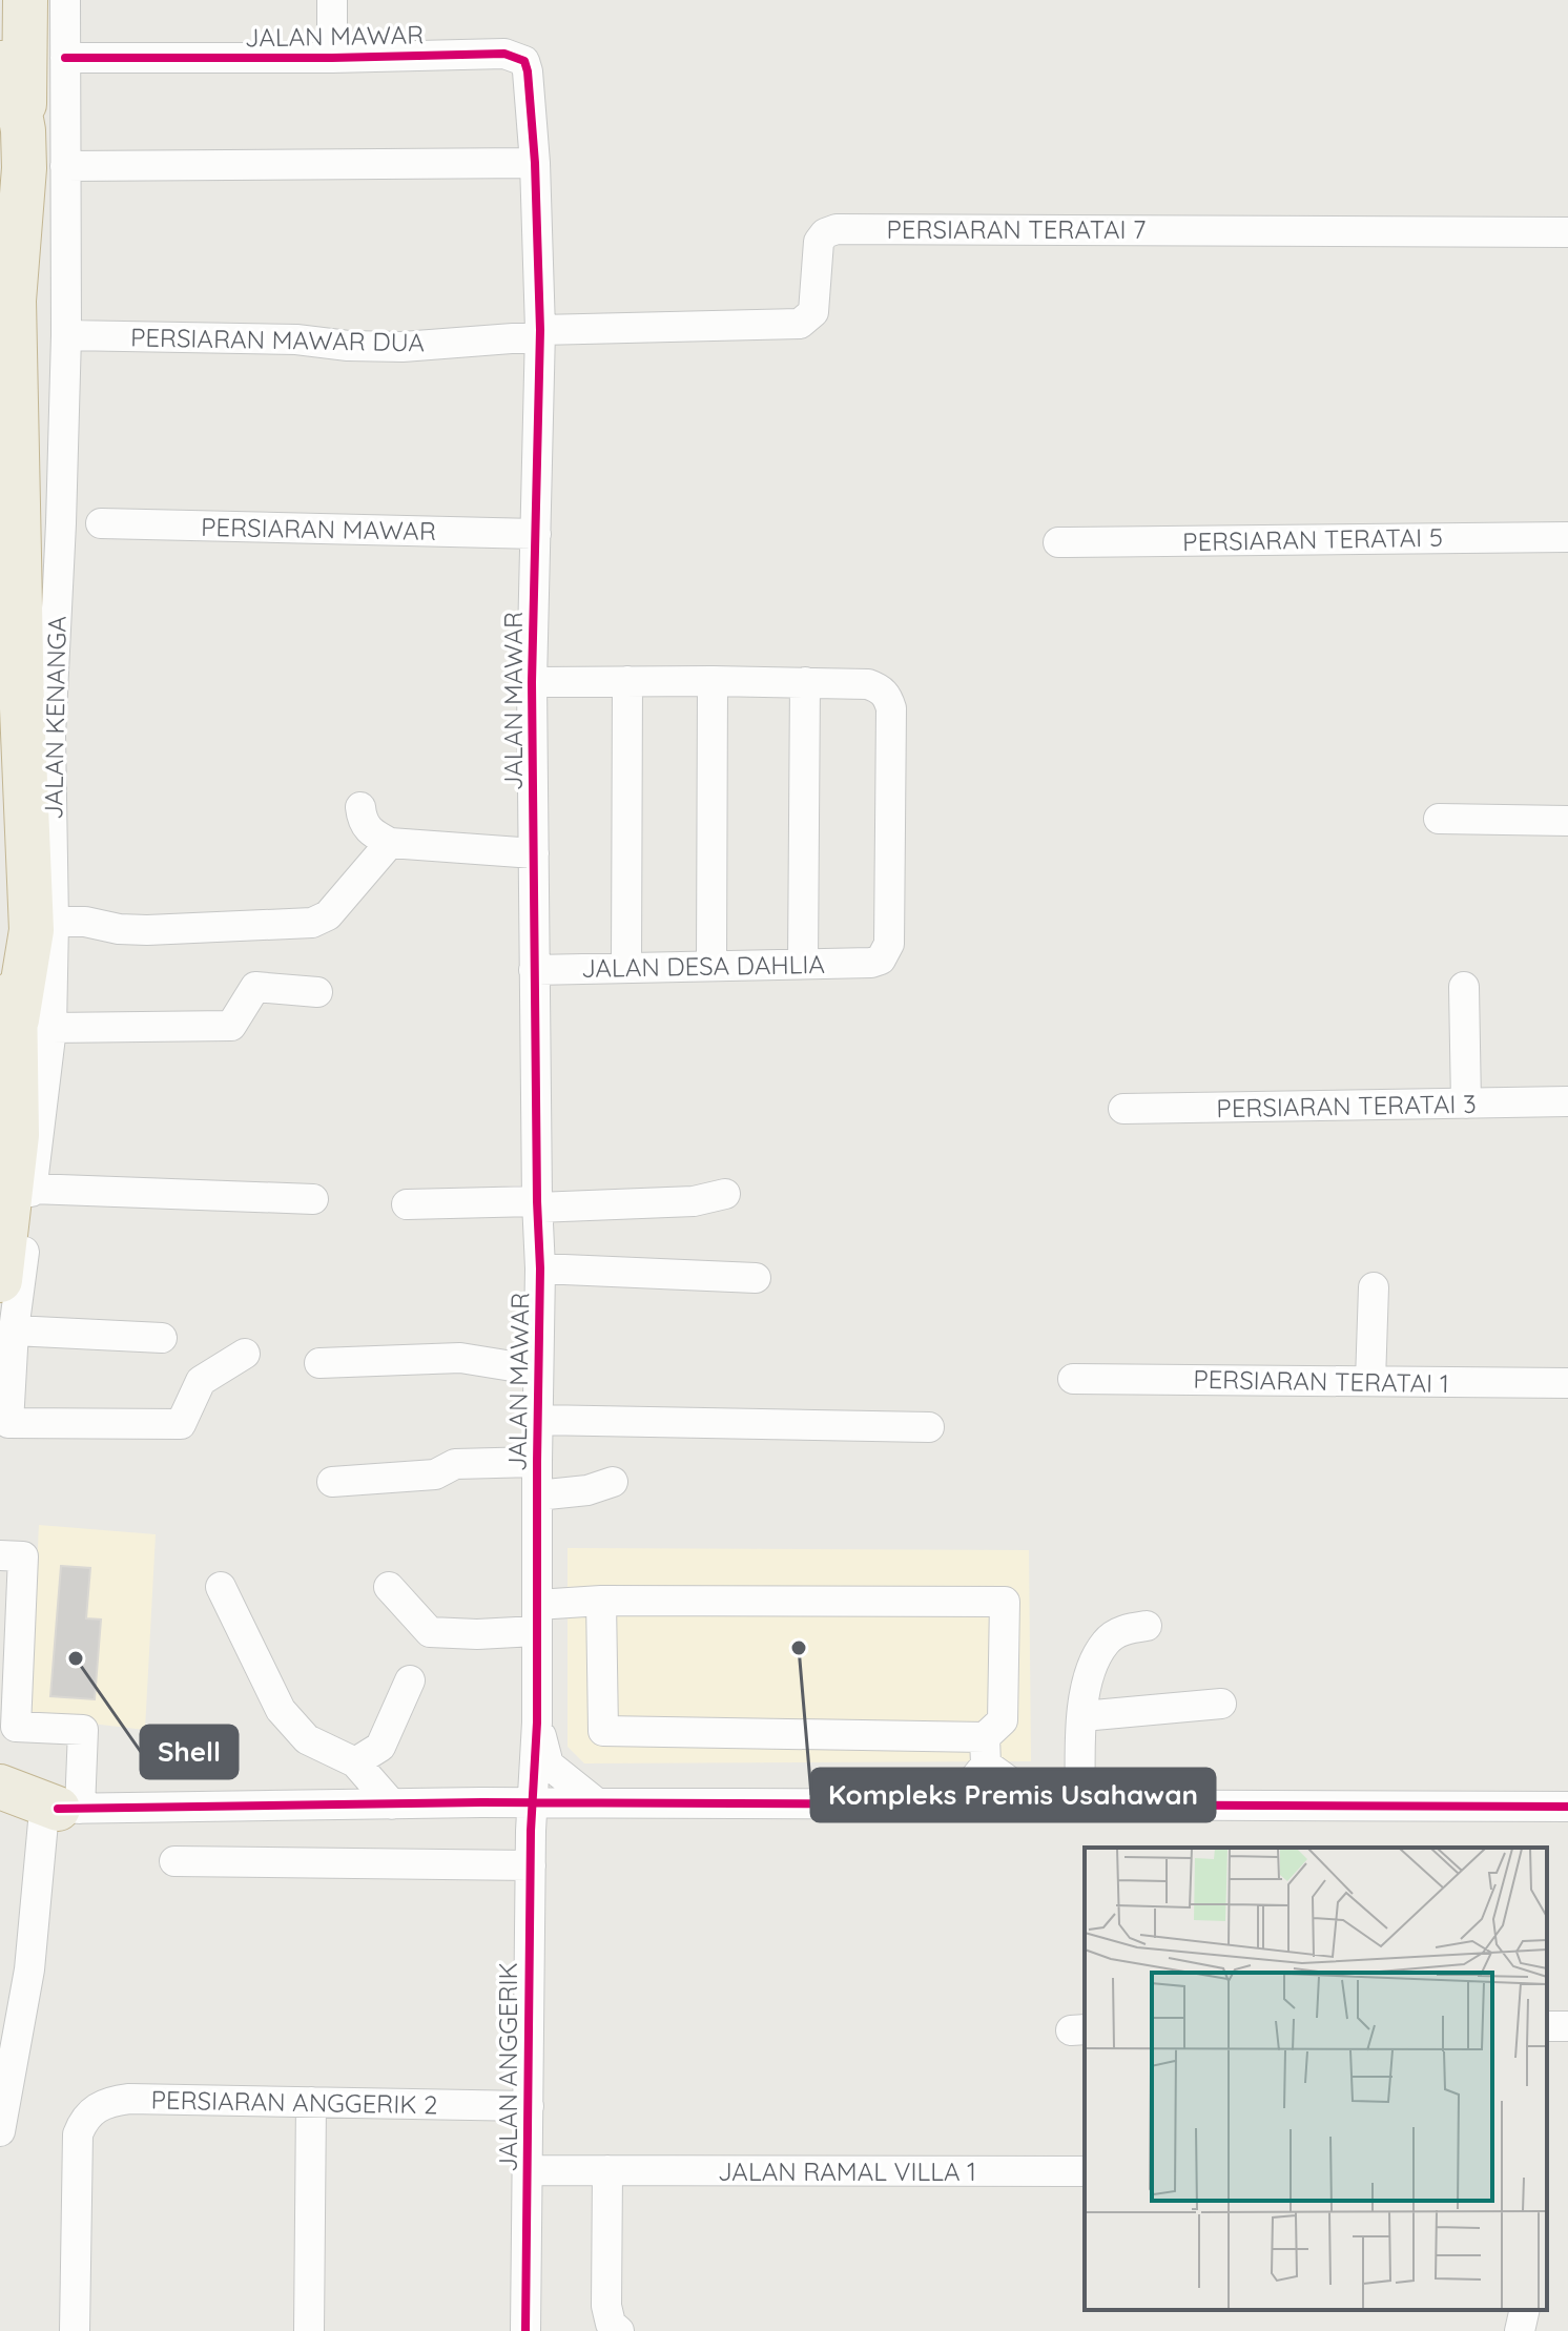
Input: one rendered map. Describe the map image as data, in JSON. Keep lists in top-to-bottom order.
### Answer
{
  "streets": {
    "street": [
      "JALAN MAWAR",
      "PERSIARAN TERATAI 7",
      "PERSIARAN MAWAR DUA",
      "PERSIARAN MAWAR",
      "PERSIARAN TERATAI 5",
      "JALAN KENANGA",
      "JALAN DESA DAHLIA",
      "PERSIARAN TERATAI 3",
      "PERSIARAN TERATAI 1",
      "JALAN ANGGERIK",
      "PERSIARAN ANGGERIK 2",
      "JALAN RAMAL VILLA 1"
    ]
  },
  "crossings": [
    ["JALAN MAWAR", "PERSIARAN TERATAI 7"],
    ["JALAN MAWAR", "PERSIARAN MAWAR DUA"],
    ["JALAN MAWAR", "PERSIARAN MAWAR"],
    ["JALAN MAWAR", "JALAN KENANGA"],
    ["JALAN MAWAR", "JALAN DESA DAHLIA"],
    ["JALAN MAWAR", "JALAN ANGGERIK"],
    ["PERSIARAN TERATAI 7", "PERSIARAN MAWAR DUA"],
    ["PERSIARAN MAWAR DUA", "JALAN KENANGA"],
    ["JALAN ANGGERIK", "PERSIARAN ANGGERIK 2"],
    ["JALAN ANGGERIK", "JALAN RAMAL VILLA 1"]
  ],
  "places": ["Kompleks Premis Usahawan", "Shell"]
}
